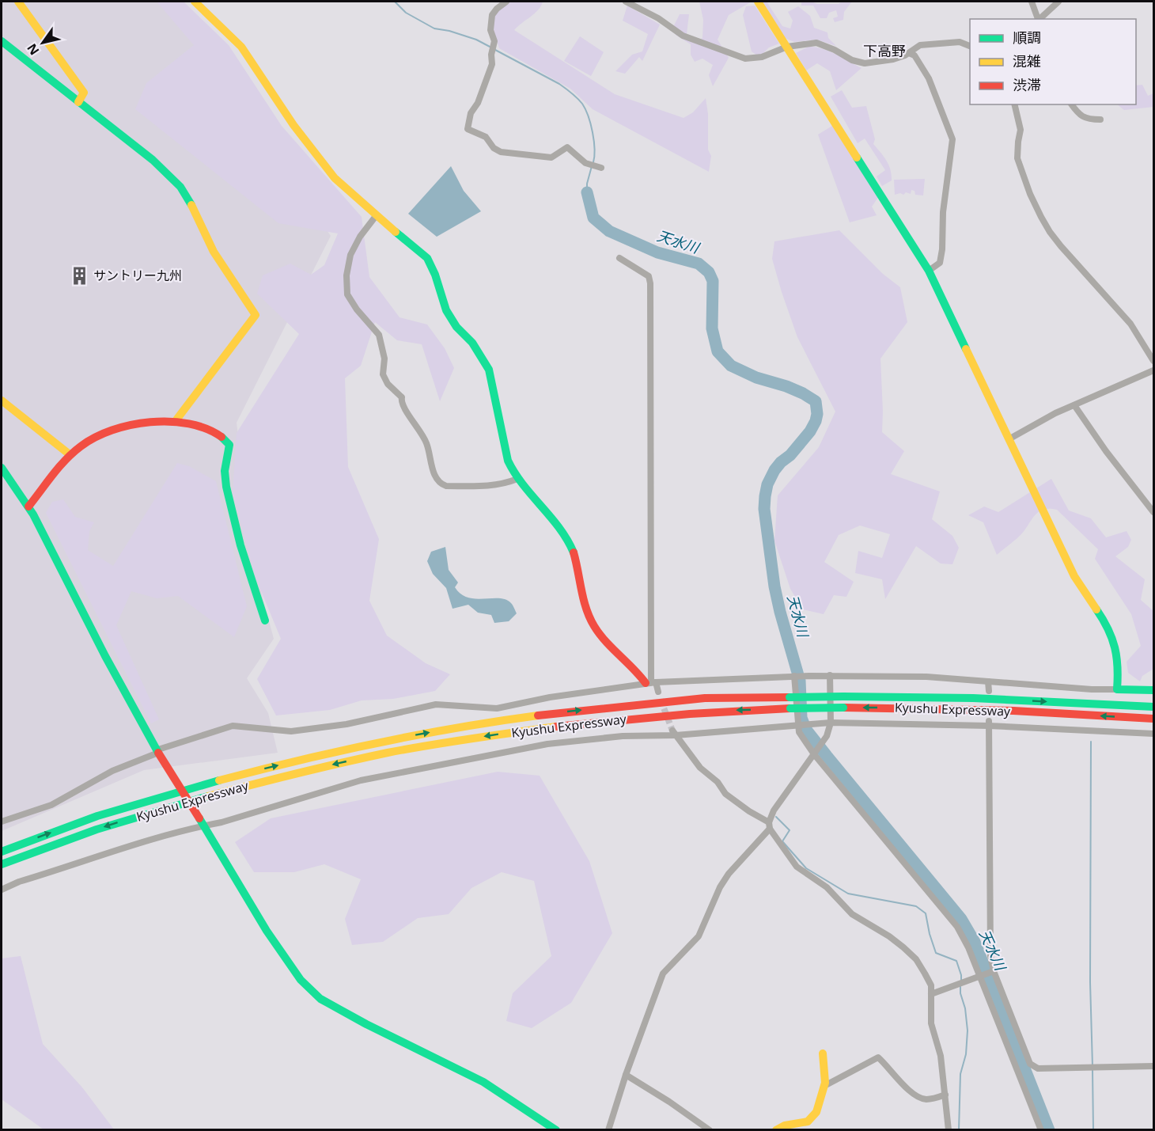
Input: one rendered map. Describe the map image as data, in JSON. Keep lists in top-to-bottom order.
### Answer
{
  "streets": {
    "main road": ["Kyushu Expressway"]
  },
  "districts": ["下高野"],
  "water": ["天水川"],
  "places": {
    "building": ["サントリー九州"]
  },
  "legend": ["順調", "混雑", "渋滞"],
  "north": "bottom left"
}
